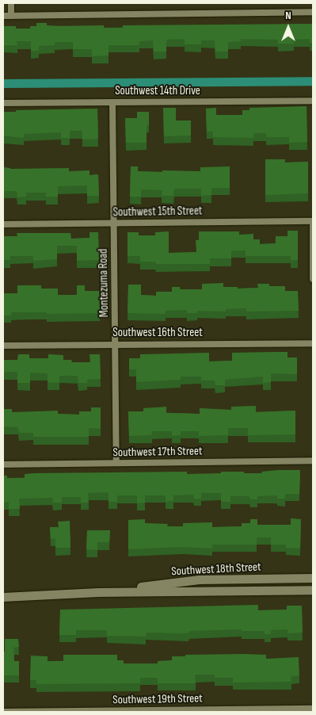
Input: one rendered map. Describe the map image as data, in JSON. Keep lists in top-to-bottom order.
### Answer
{
  "streets": {
    "main road": ["Southwest 18th Street"],
    "street": [
      "Southwest 14th Drive",
      "Southwest 15th Street",
      "Montezuma Road",
      "Southwest 16th Street",
      "Southwest 17th Street",
      "Southwest 19th Street"
    ]
  },
  "crossings": [
    ["Southwest 14th Drive", "Montezuma Road"],
    ["Southwest 15th Street", "Montezuma Road"],
    ["Montezuma Road", "Southwest 16th Street"],
    ["Montezuma Road", "Southwest 17th Street"]
  ],
  "north": "top"
}
